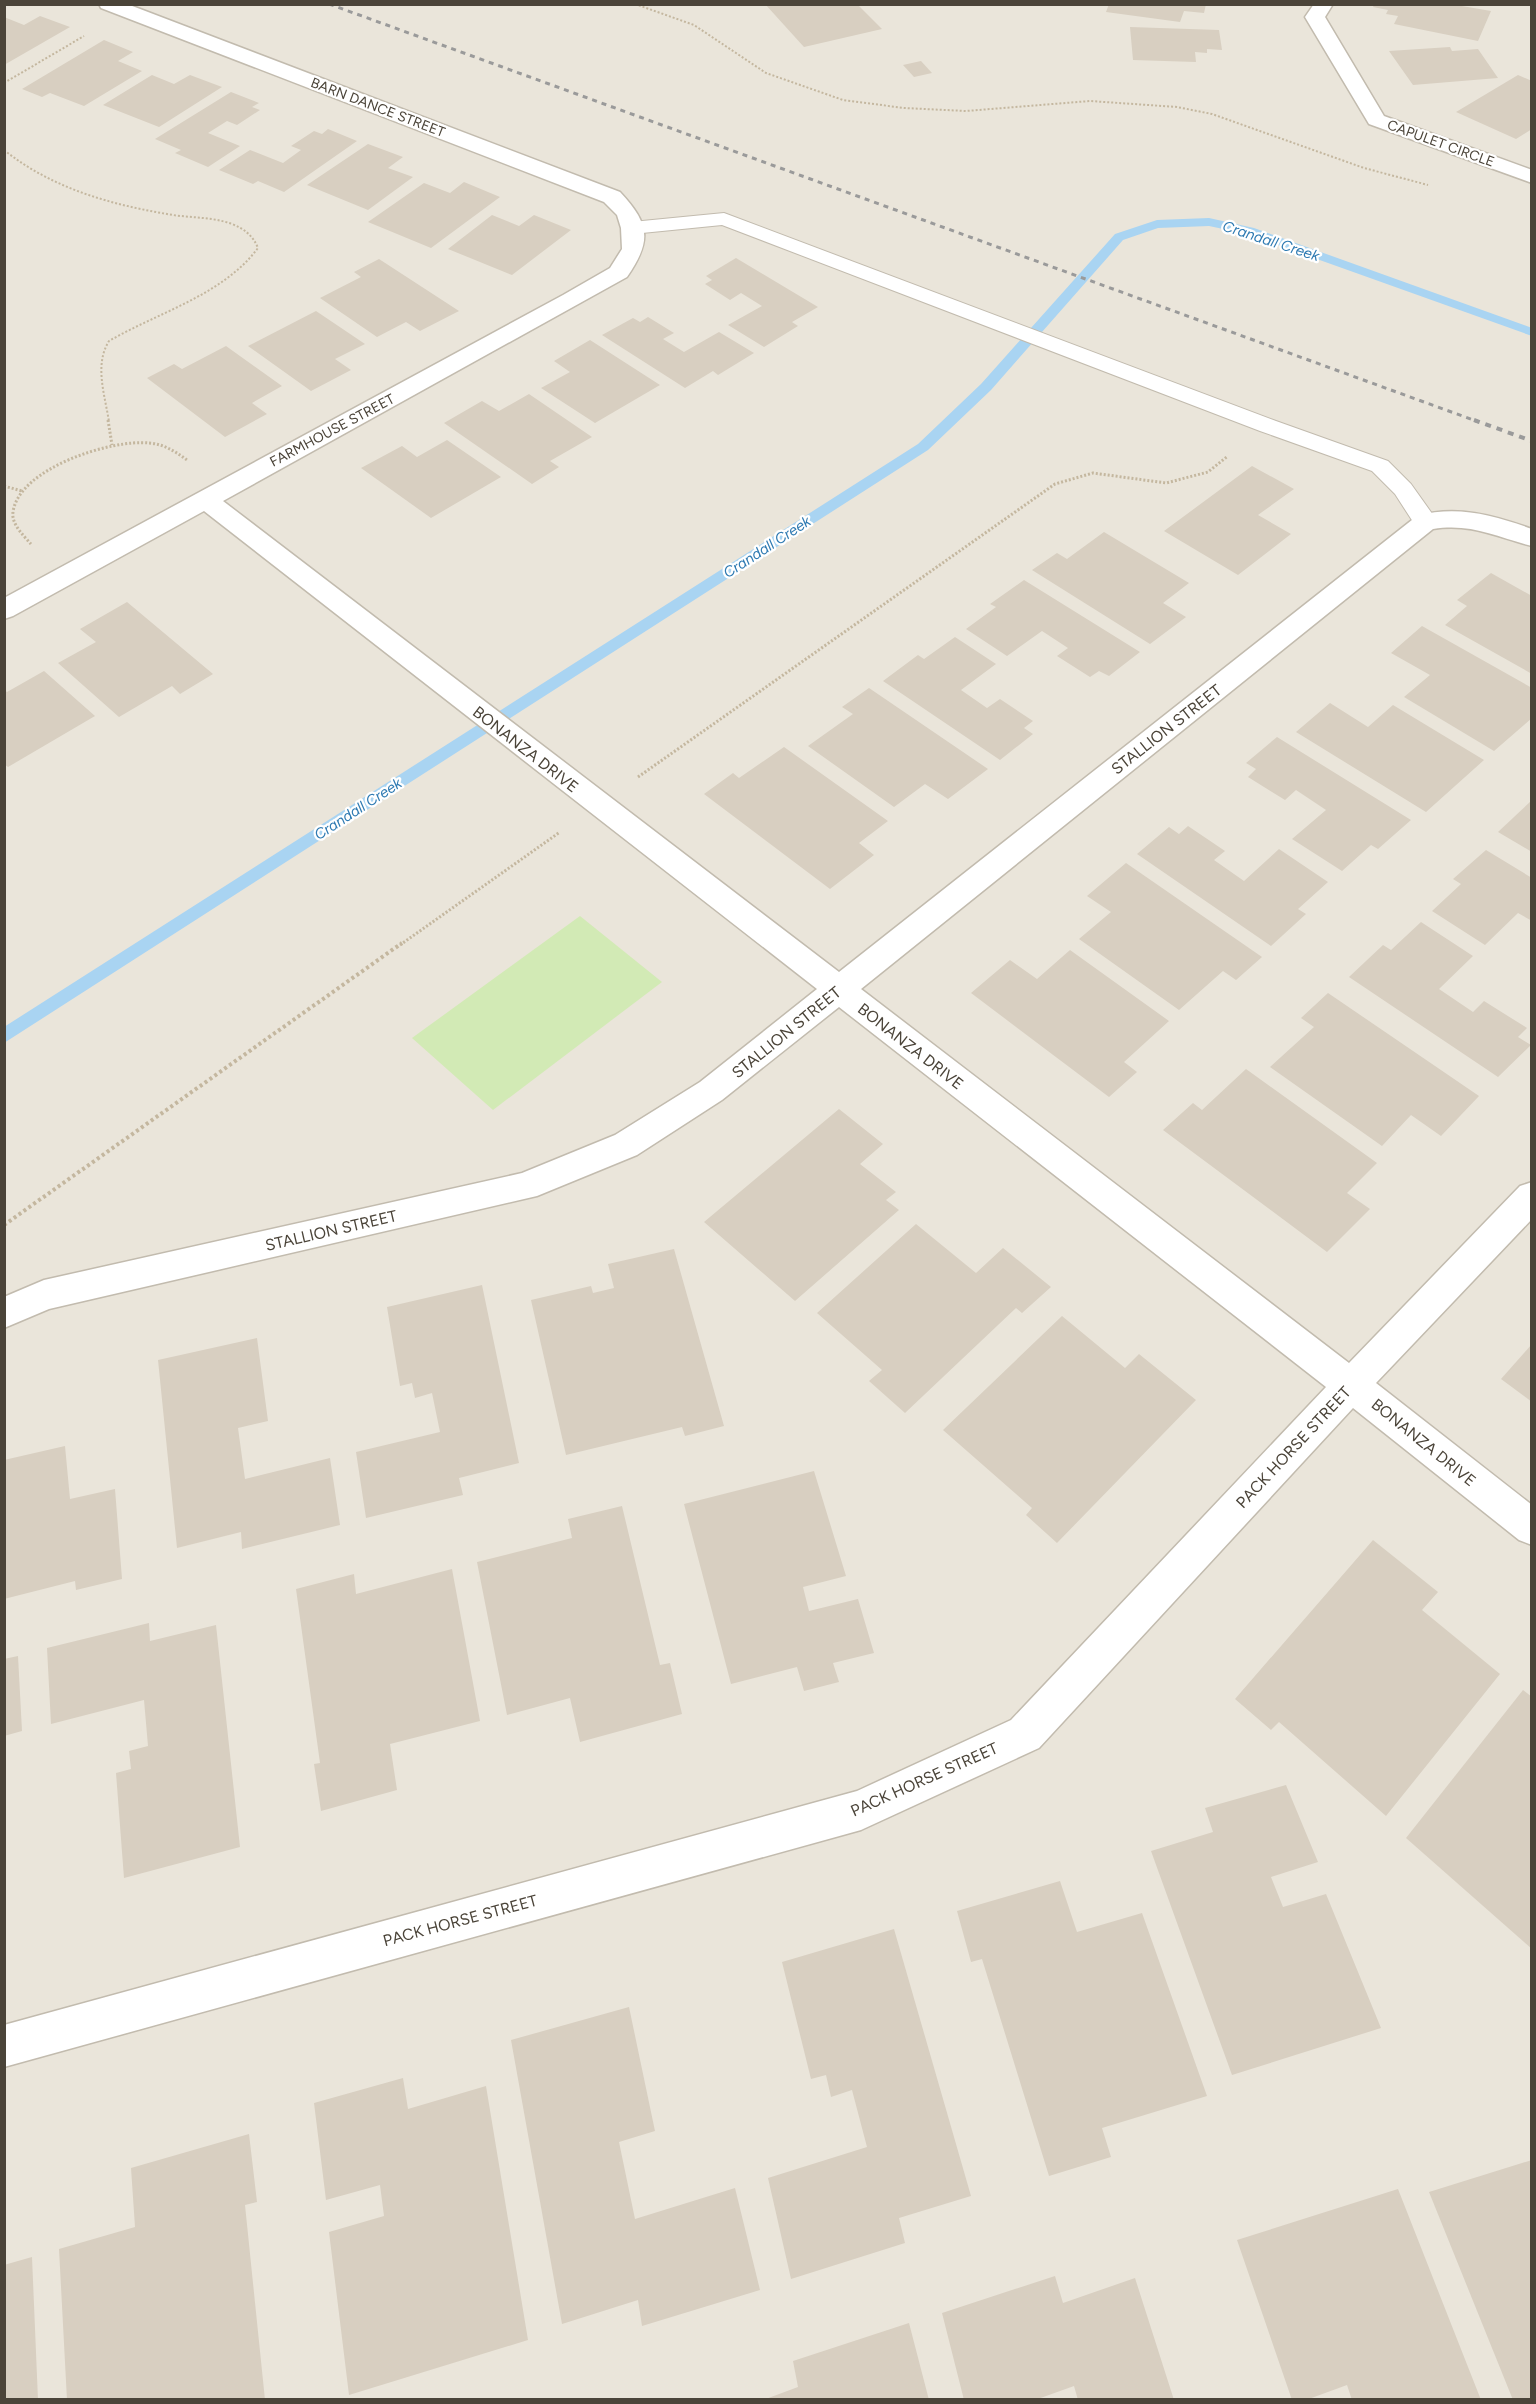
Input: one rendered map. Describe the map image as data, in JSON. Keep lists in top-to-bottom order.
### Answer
{
  "streets": {
    "street": [
      "BARN DANCE STREET",
      "CAPULET CIRCLE",
      "FARMHOUSE STREET",
      "STALLION STREET",
      "BONANZA DRIVE",
      "PACK HORSE STREET"
    ]
  },
  "crossings": [
    ["BARN DANCE STREET", "FARMHOUSE STREET"],
    ["FARMHOUSE STREET", "BONANZA DRIVE"],
    ["STALLION STREET", "BONANZA DRIVE"],
    ["BONANZA DRIVE", "PACK HORSE STREET"]
  ],
  "water": ["Crandall Creek"]
}
